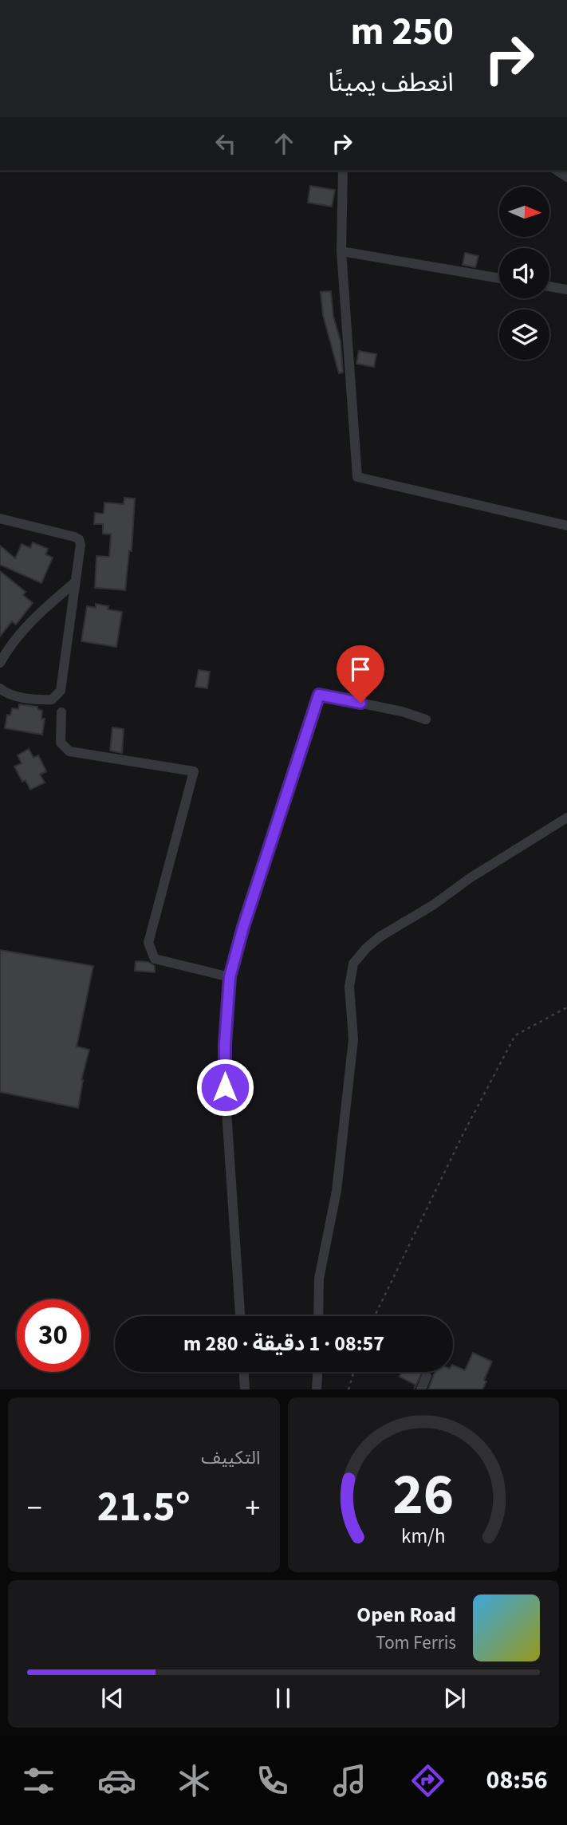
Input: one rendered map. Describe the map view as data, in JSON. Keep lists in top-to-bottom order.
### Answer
{
  "north": "right",
  "page": {
    "turn": ["250 m", "انعطف يمينًا"],
    "limit": "30",
    "trip": "08:57 · 1 دقيقة · 280 m",
    "tile": "التكييف",
    "heat": ["−", "21.5°", "+"],
    "song": ["Open Road", "Tom Ferris"],
    "tabs": "08:56",
    "gauge": ["26", "km/h"]
  }
}
